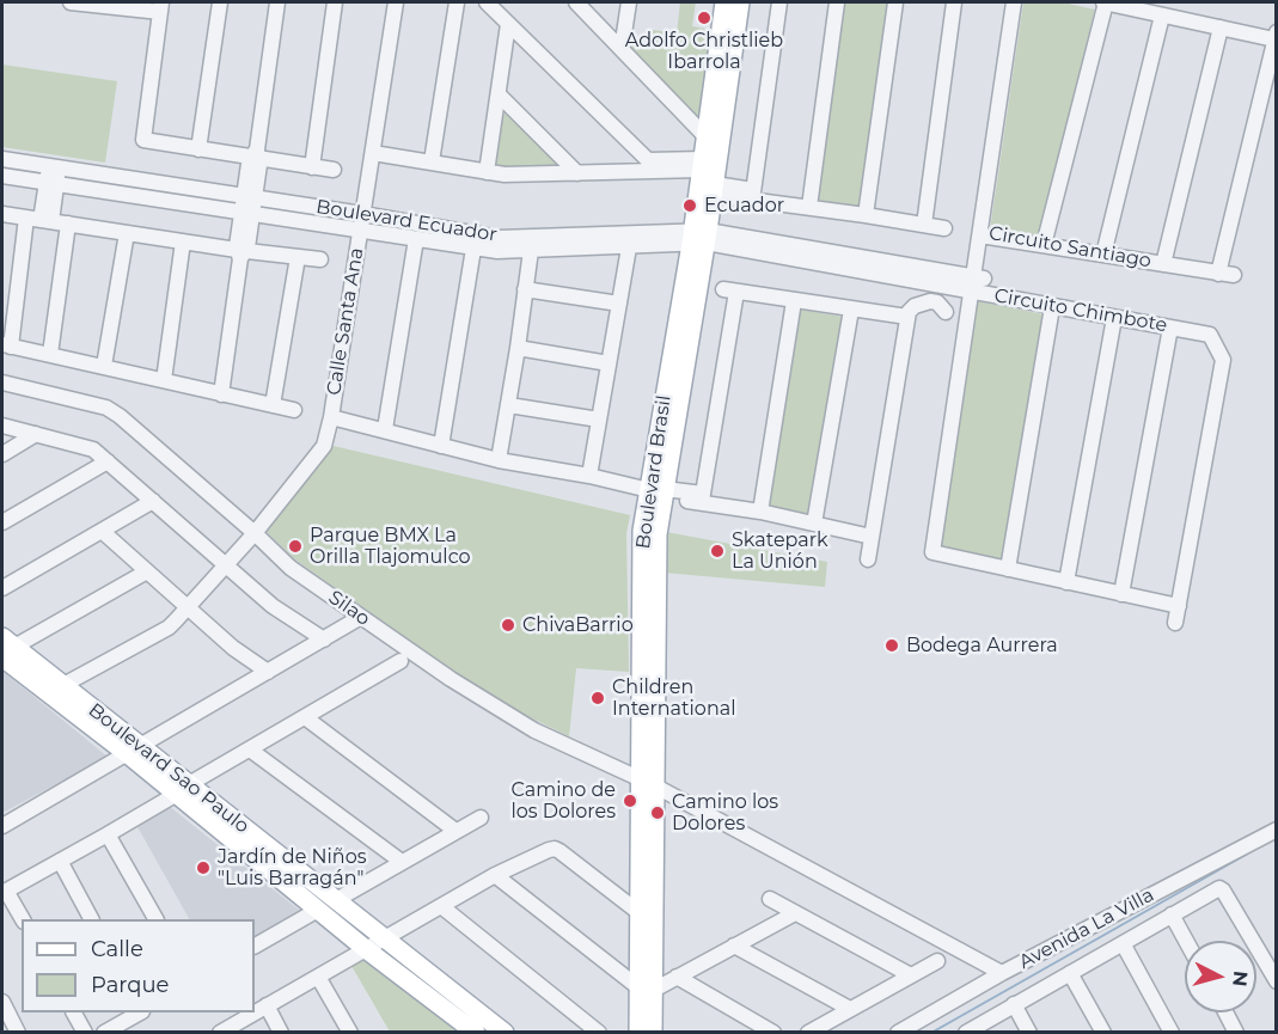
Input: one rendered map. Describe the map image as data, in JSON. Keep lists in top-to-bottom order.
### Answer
{
  "streets": {
    "main road": ["Boulevard Brasil", "Boulevard Sao Paulo"],
    "street": [
      "Boulevard Ecuador",
      "Circuito Santiago",
      "Circuito Chimbote",
      "Calle Santa Ana",
      "Silao",
      "Avenida La Villa"
    ]
  },
  "crossings": [
    ["Boulevard Ecuador", "Circuito Chimbote"],
    ["Boulevard Ecuador", "Calle Santa Ana"],
    ["Boulevard Ecuador", "Boulevard Brasil"],
    ["Calle Santa Ana", "Silao"],
    ["Calle Santa Ana", "Boulevard Sao Paulo"],
    ["Boulevard Brasil", "Silao"],
    ["Silao", "Avenida La Villa"]
  ],
  "places": [
    "Adolfo Christlieb Ibarrola",
    "Ecuador",
    "Parque BMX La Orilla Tlajomulco",
    "Skatepark La Unión",
    "ChivaBarrio",
    "Bodega Aurrera",
    "Children International",
    "Camino de los Dolores",
    "Camino los Dolores",
    "Jardín de Niños \"Luis Barragán\""
  ],
  "legend": ["Calle", "Parque"],
  "north": "right"
}
